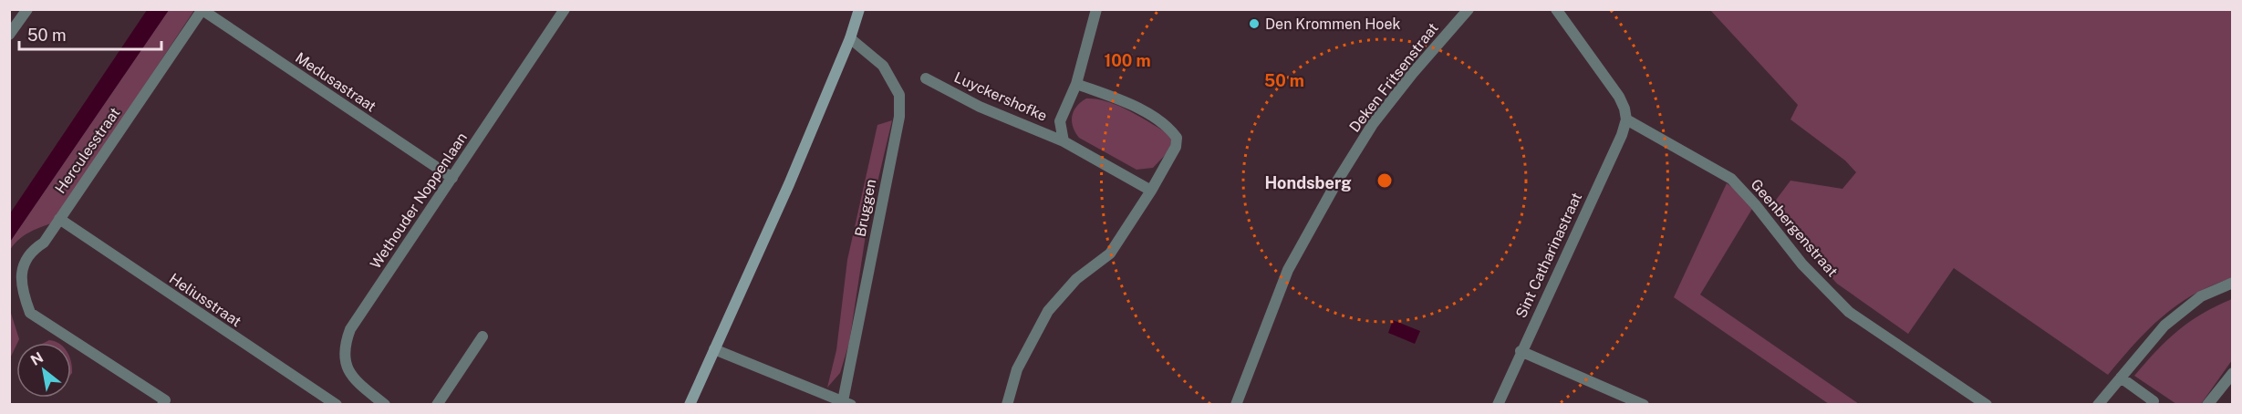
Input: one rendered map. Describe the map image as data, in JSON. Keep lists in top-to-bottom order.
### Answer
{
  "streets": {
    "street": [
      "Deken Fritsenstraat",
      "Medusastraat",
      "Luyckershofke",
      "Herculesstraat",
      "Wethouder Noppenlaan",
      "Bruggen",
      "Geenbergenstraat",
      "Sint Catharinastraat",
      "Heliusstraat"
    ]
  },
  "crossings": [
    ["Medusastraat", "Herculesstraat"],
    ["Medusastraat", "Wethouder Noppenlaan"],
    ["Herculesstraat", "Heliusstraat"],
    ["Geenbergenstraat", "Sint Catharinastraat"]
  ],
  "districts": ["Hondsberg"],
  "places": ["Den Krommen Hoek"],
  "scale_bar": "50 m",
  "north": "top left",
  "rings": ["100 m", "50 m"]
}
